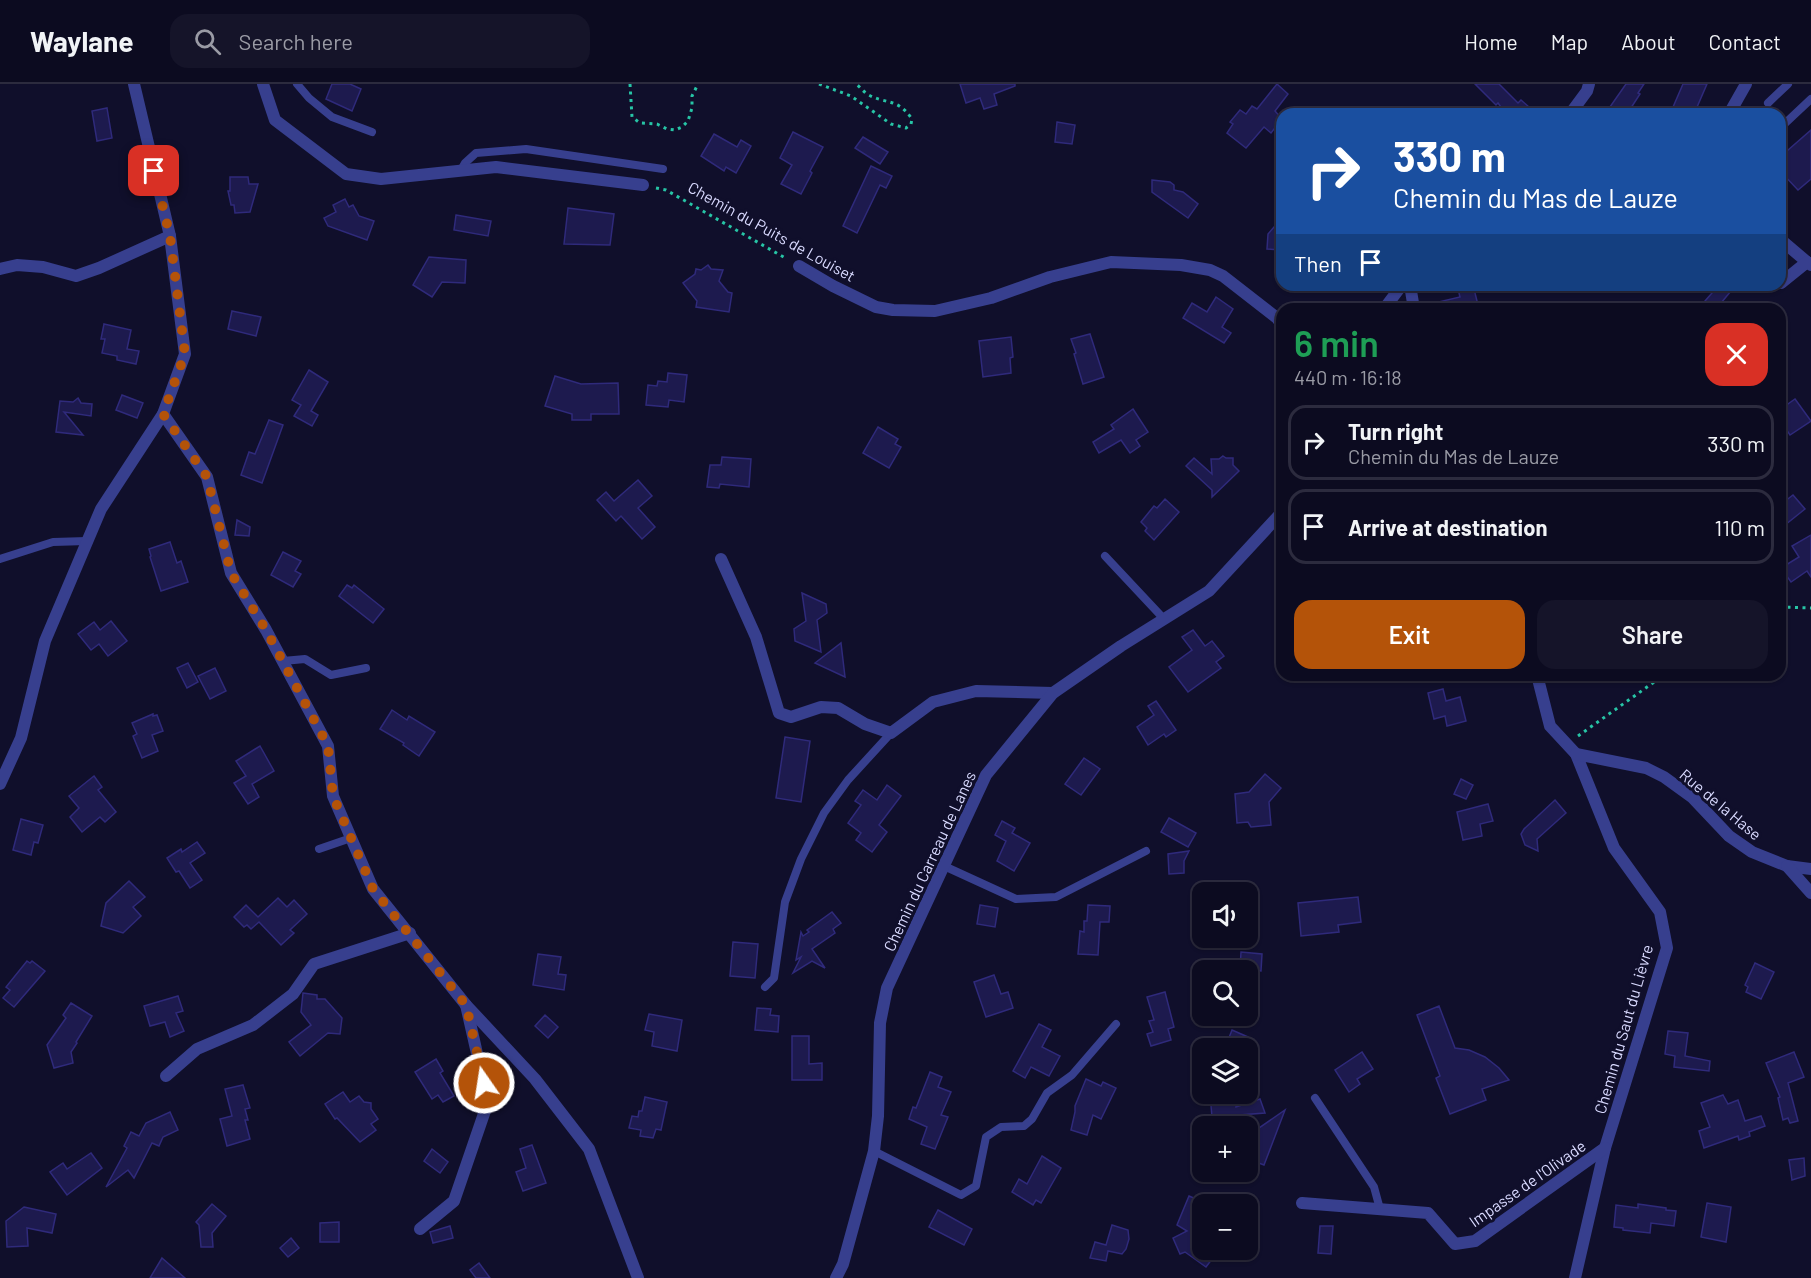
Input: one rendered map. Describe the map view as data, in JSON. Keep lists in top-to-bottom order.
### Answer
{
  "streets": {
    "street": [
      "Chemin du Puits de Louiset",
      "Rue de la Hase",
      "Chemin du Carreau de Lanes",
      "Chemin du Saut du Lièvre",
      "Impasse de l'Olivade"
    ]
  },
  "crossings": [
    ["Rue de la Hase", "Chemin du Saut du Lièvre"],
    ["Chemin du Saut du Lièvre", "Impasse de l'Olivade"]
  ],
  "page": {
    "header": "Waylane",
    "search": "Search here",
    "nav": [
      "Home",
      "Map",
      "About",
      "Contact"
    ],
    "turn": ["330 m", "Chemin du Mas de Lauze"],
    "then": "Then",
    "heading": ["6 min", "440 m · 16:18"],
    "list": [
      {
        "name": "Turn right",
        "note": "Chemin du Mas de Lauze",
        "value": "330 m"
      },
      {
        "name": "Arrive at destination",
        "value": "110 m"
      }
    ],
    "buttons": ["Exit", "Share"],
    "map_buttons": ["+", "−"]
  }
}
